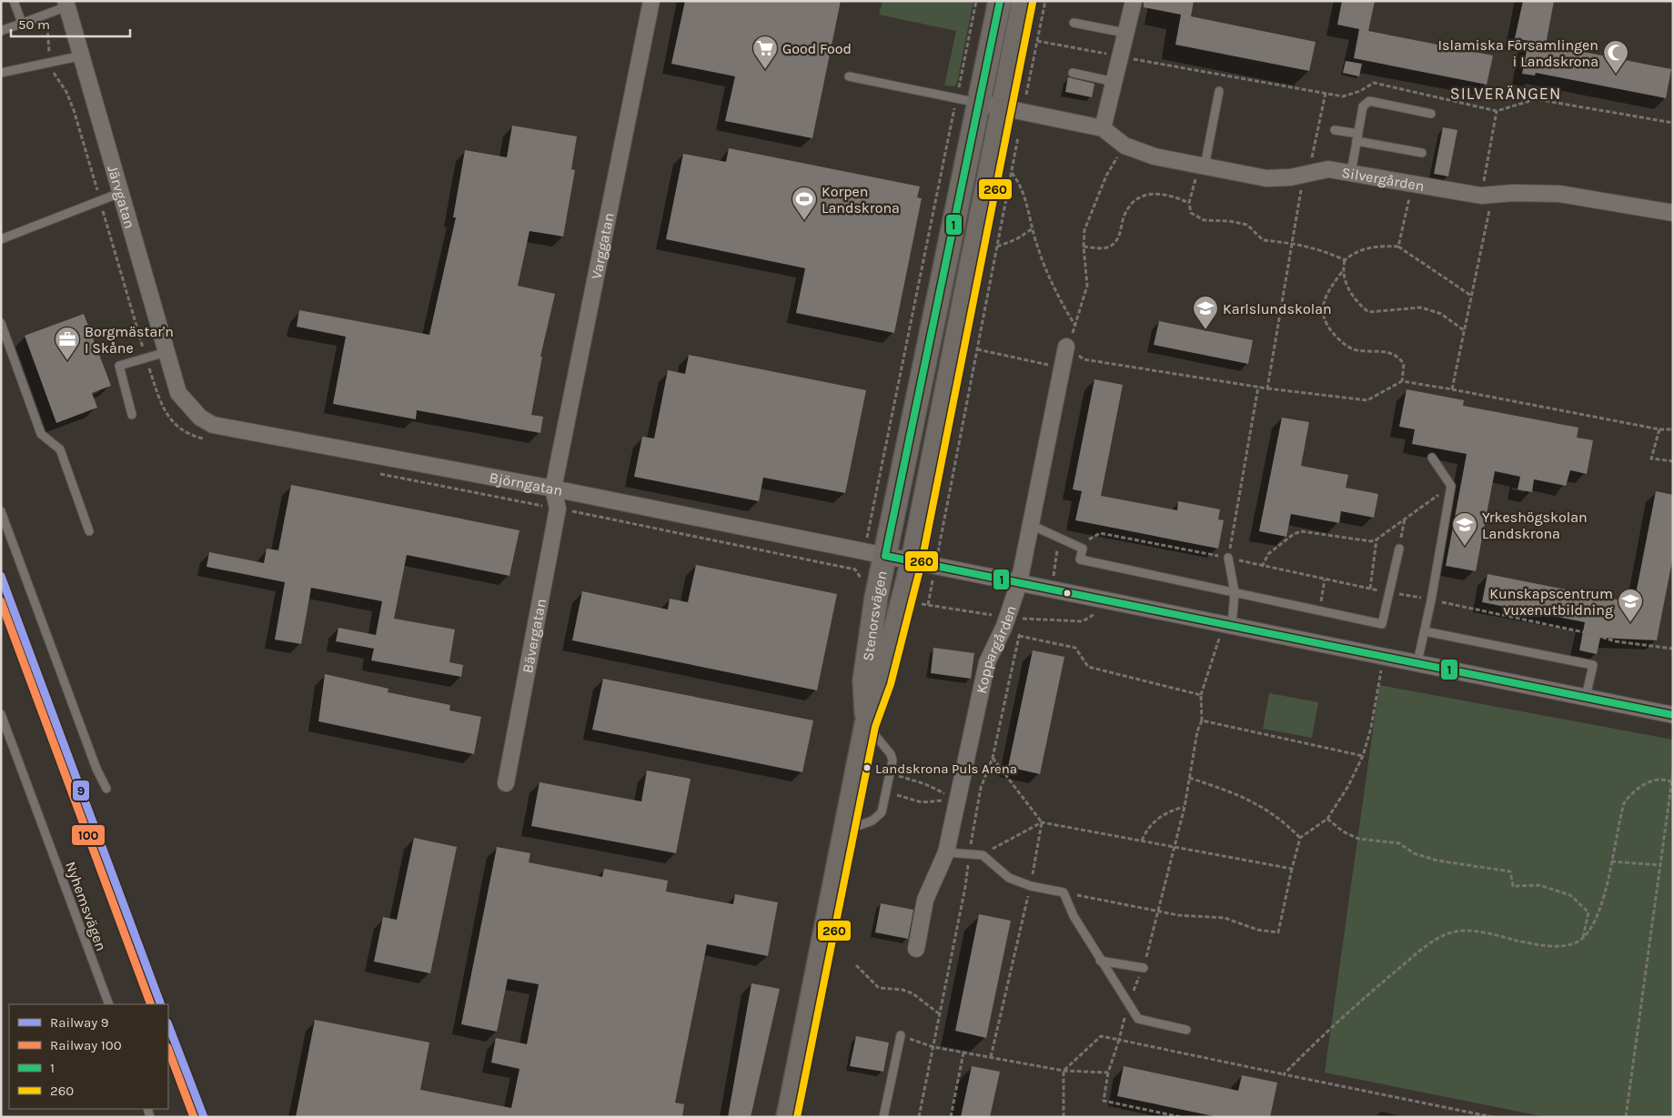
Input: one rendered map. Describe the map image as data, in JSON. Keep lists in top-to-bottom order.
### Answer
{
  "streets": {
    "street": [
      "Silvergården",
      "Järvgatan",
      "Varggatan",
      "Björngatan",
      "Stenorsvägen",
      "Bävergatan",
      "Koppargården"
    ],
    "lane": ["Nyhemsvägen"]
  },
  "crossings": [
    ["Silvergården", "Stenorsvägen"],
    ["Järvgatan", "Björngatan"],
    ["Varggatan", "Björngatan"],
    ["Varggatan", "Bävergatan"],
    ["Björngatan", "Stenorsvägen"],
    ["Björngatan", "Bävergatan"],
    ["Björngatan", "Koppargården"]
  ],
  "districts": ["SILVERÄNGEN"],
  "places": {
    "supermarket": ["Good Food"],
    "mosque": ["Islamiska Församlingen i Landskrona"],
    "sports": ["Korpen Landskrona"],
    "school or university": ["Karlslundskolan", "Yrkeshögskolan Landskrona", "Kunskapscentrum vuxenutbildning"],
    "office": ["Borgmästar'n I Skåne"],
    "other": ["Landskrona Puls Arena"]
  },
  "lines": [
    "transit line 1",
    "transit line 260",
    "rail line 9",
    "rail line 100"
  ],
  "legend": [
    "Railway 9",
    "Railway 100",
    "1",
    "260"
  ],
  "scale_bar": "50 m"
}
